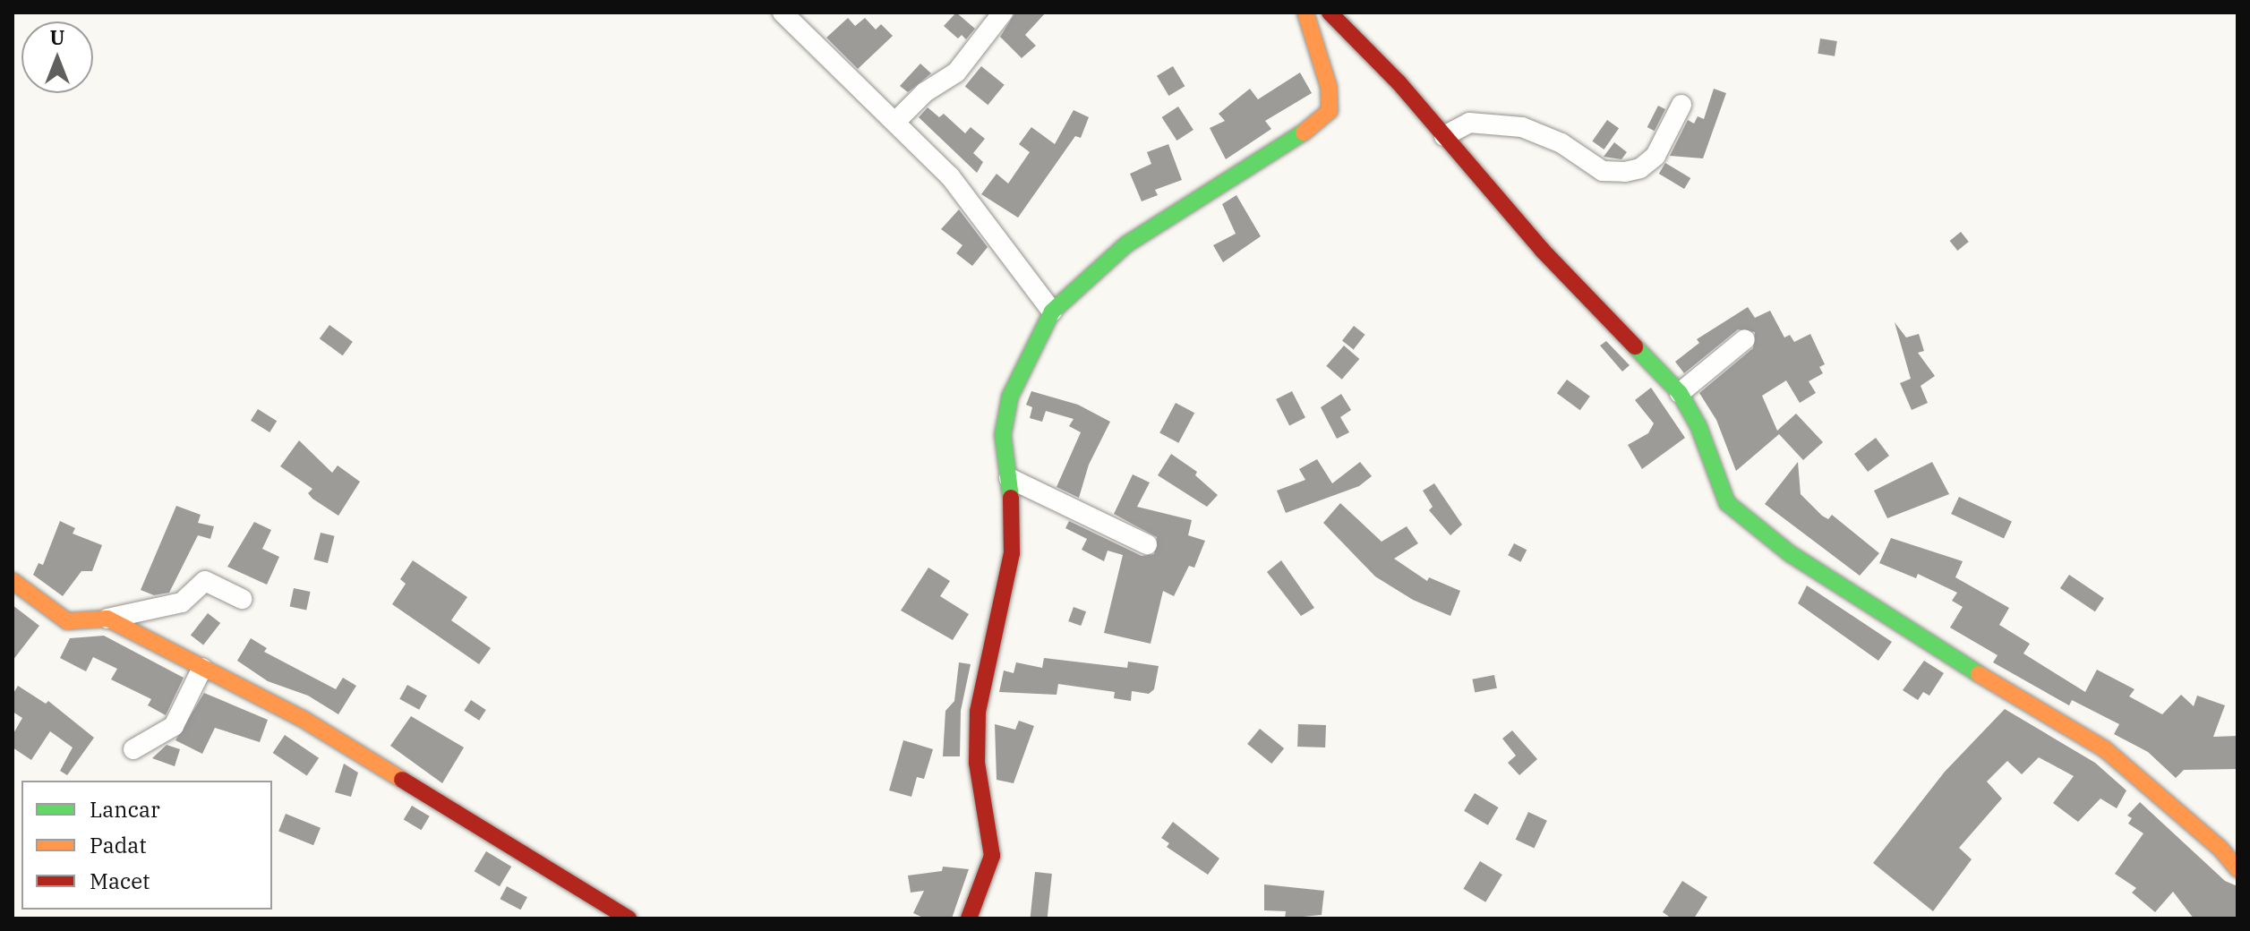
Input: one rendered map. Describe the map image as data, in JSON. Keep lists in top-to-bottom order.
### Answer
{
  "legend": ["Lancar", "Padat", "Macet"],
  "north": "top"
}
